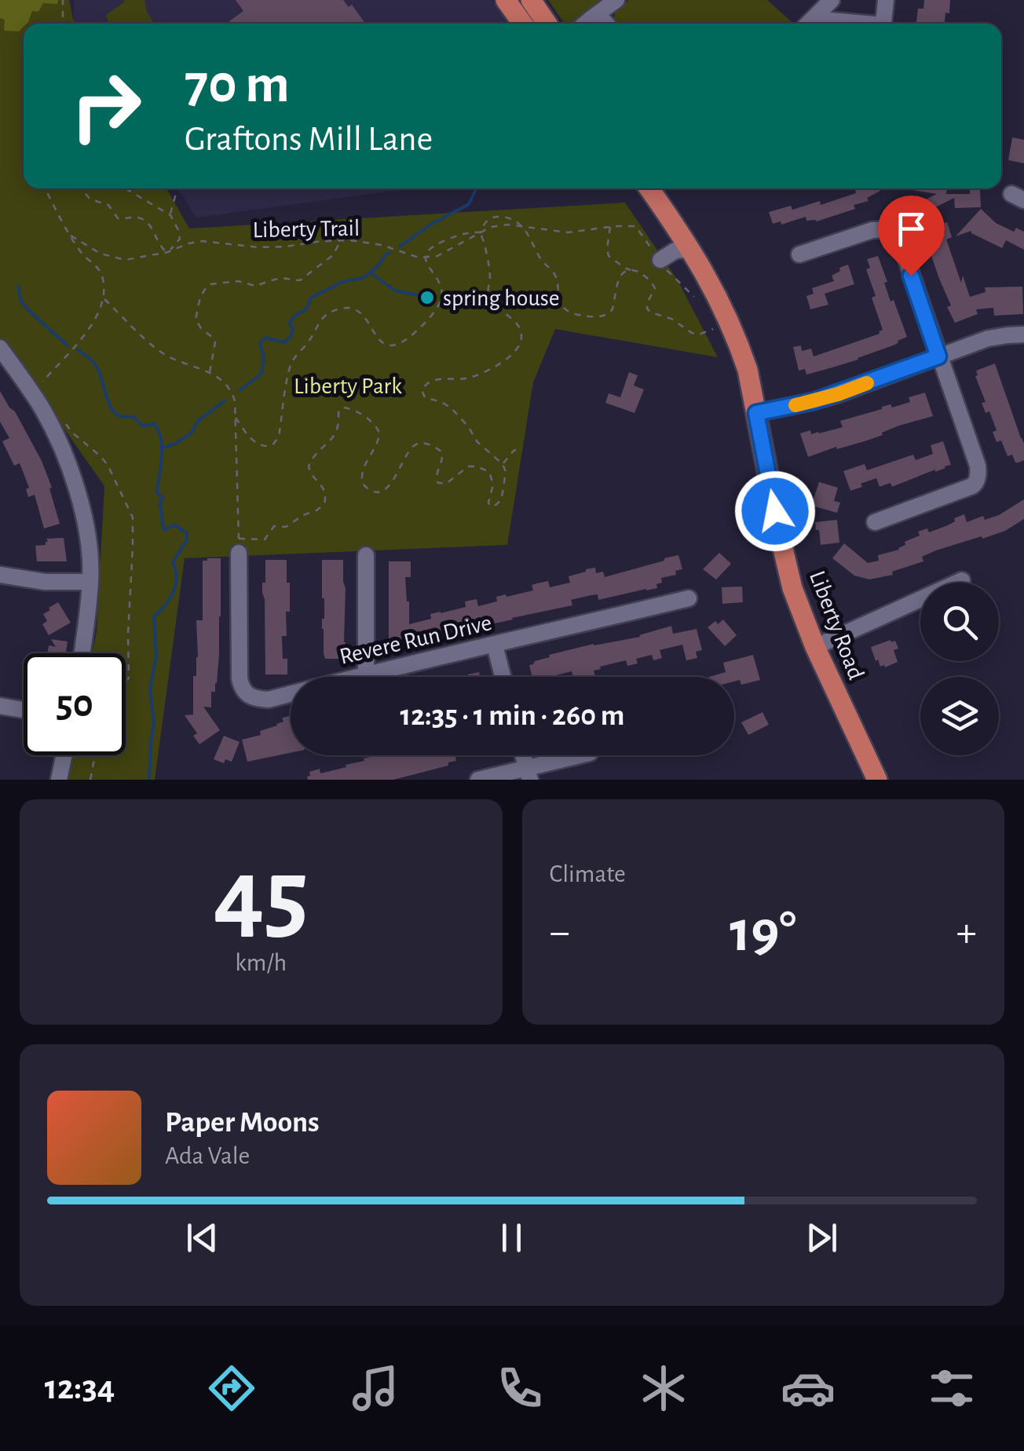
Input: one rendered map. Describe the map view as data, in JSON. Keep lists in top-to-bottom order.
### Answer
{
  "streets": {
    "main road": ["Liberty Road"],
    "street": ["Revere Run Drive"],
    "path": ["Liberty Trail"]
  },
  "parks": ["Liberty Park"],
  "places": ["spring house"],
  "page": {
    "turn": ["70 m", "Graftons Mill Lane"],
    "limit": "50",
    "trip": "12:35 · 1 min · 260 m",
    "tile": [
      ["45", "km/h"],
      "Climate"
    ],
    "heat": ["−", "19°", "+"],
    "song": ["Paper Moons", "Ada Vale"],
    "tabs": "12:34"
  }
}
